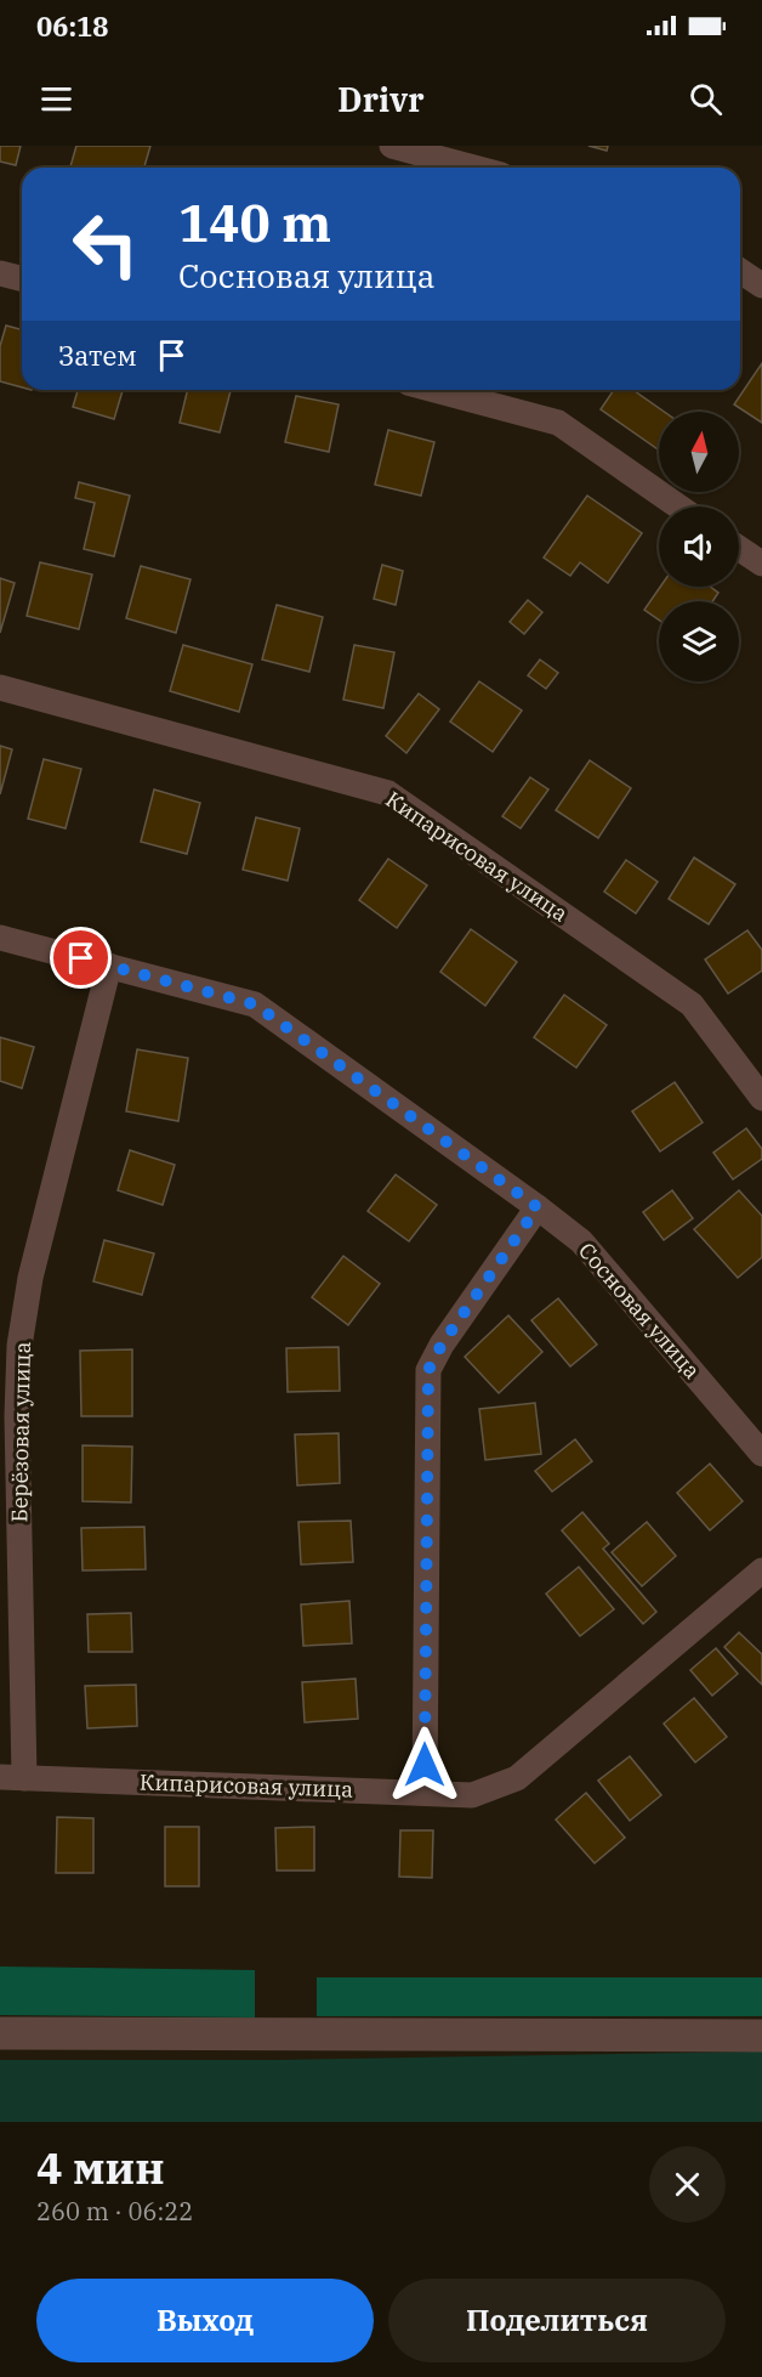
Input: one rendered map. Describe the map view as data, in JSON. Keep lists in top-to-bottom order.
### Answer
{
  "streets": {
    "street": ["Кипарисовая улица", "Сосновая улица", "Берёзовая улица"]
  },
  "crossings": [
    ["Кипарисовая улица", "Берёзовая улица"],
    ["Сосновая улица", "Берёзовая улица"]
  ],
  "north": "top",
  "page": {
    "status": "06:18",
    "header": "Drivr",
    "turn": ["140 m", "Сосновая улица"],
    "then": "Затем",
    "heading": ["4 мин", "260 m · 06:22"],
    "buttons": ["Выход", "Поделиться"]
  }
}
